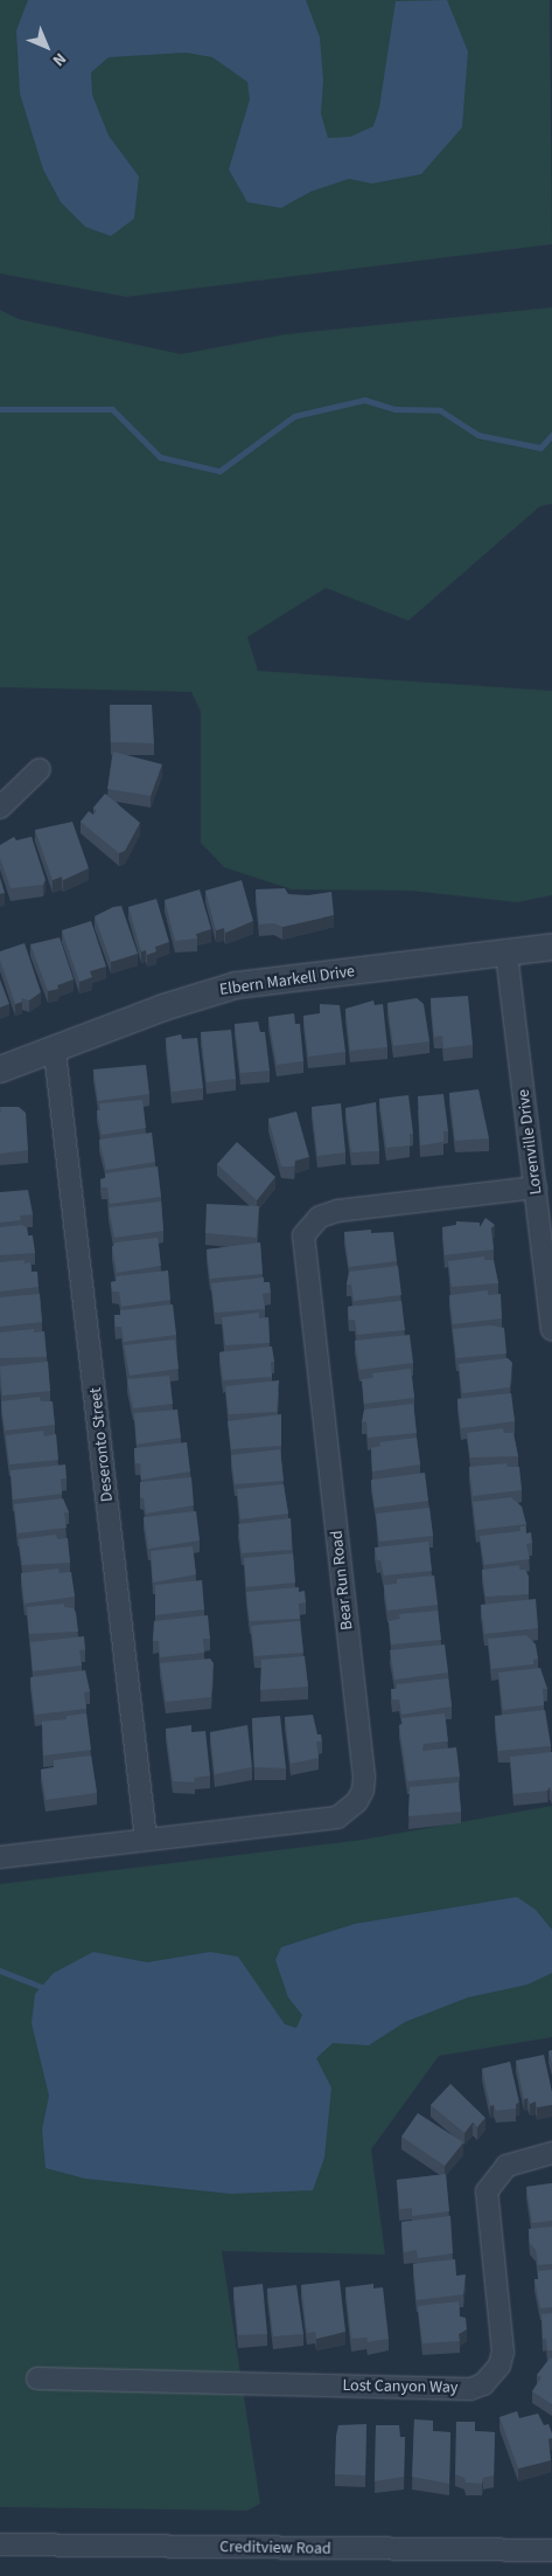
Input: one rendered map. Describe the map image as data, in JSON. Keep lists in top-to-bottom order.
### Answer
{
  "streets": {
    "street": [
      "Elbern Markell Drive",
      "Lorenville Drive",
      "Deseronto Street",
      "Bear Run Road",
      "Lost Canyon Way",
      "Creditview Road"
    ]
  },
  "crossings": [
    ["Elbern Markell Drive", "Lorenville Drive"],
    ["Elbern Markell Drive", "Deseronto Street"],
    ["Lorenville Drive", "Bear Run Road"],
    ["Deseronto Street", "Bear Run Road"]
  ],
  "north": "bottom right"
}
